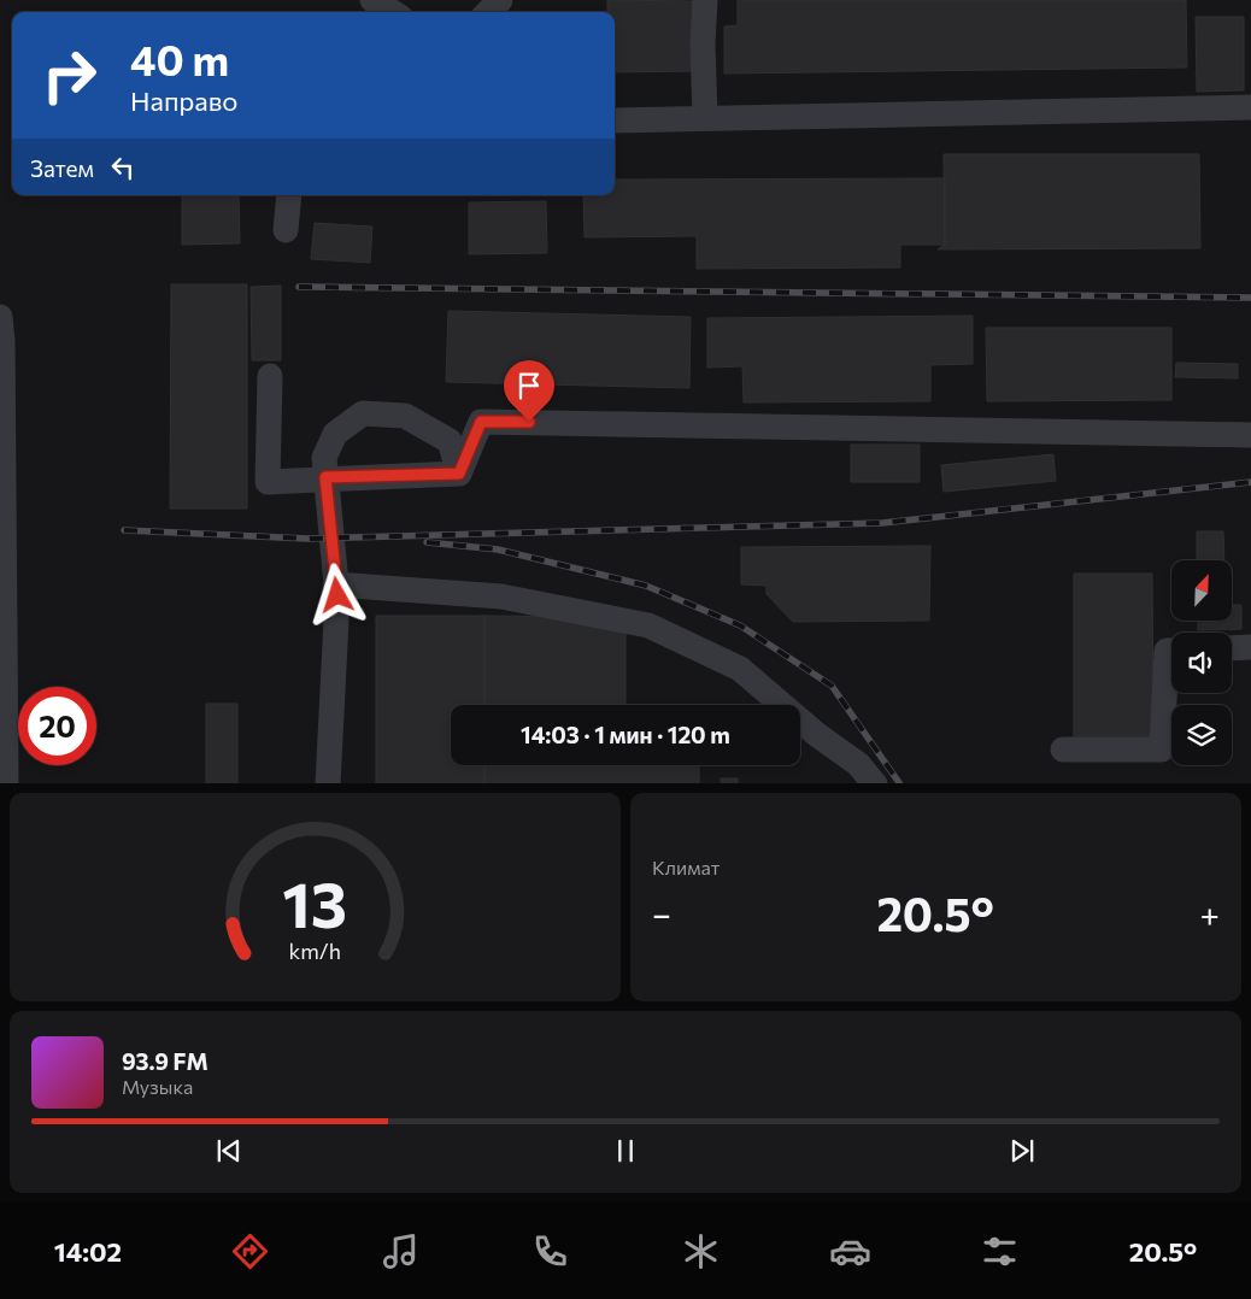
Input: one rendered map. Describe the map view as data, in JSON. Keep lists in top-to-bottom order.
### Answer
{
  "north": "top right",
  "page": {
    "turn": ["40 m", "Направо"],
    "then": "Затем",
    "limit": "20",
    "trip": "14:03 · 1 мин · 120 m",
    "tile": "Климат",
    "heat": ["−", "20.5°", "+"],
    "song": ["93.9 FM", "Музыка"],
    "tabs": ["14:02", "20.5°"],
    "gauge": ["13", "km/h"]
  }
}
